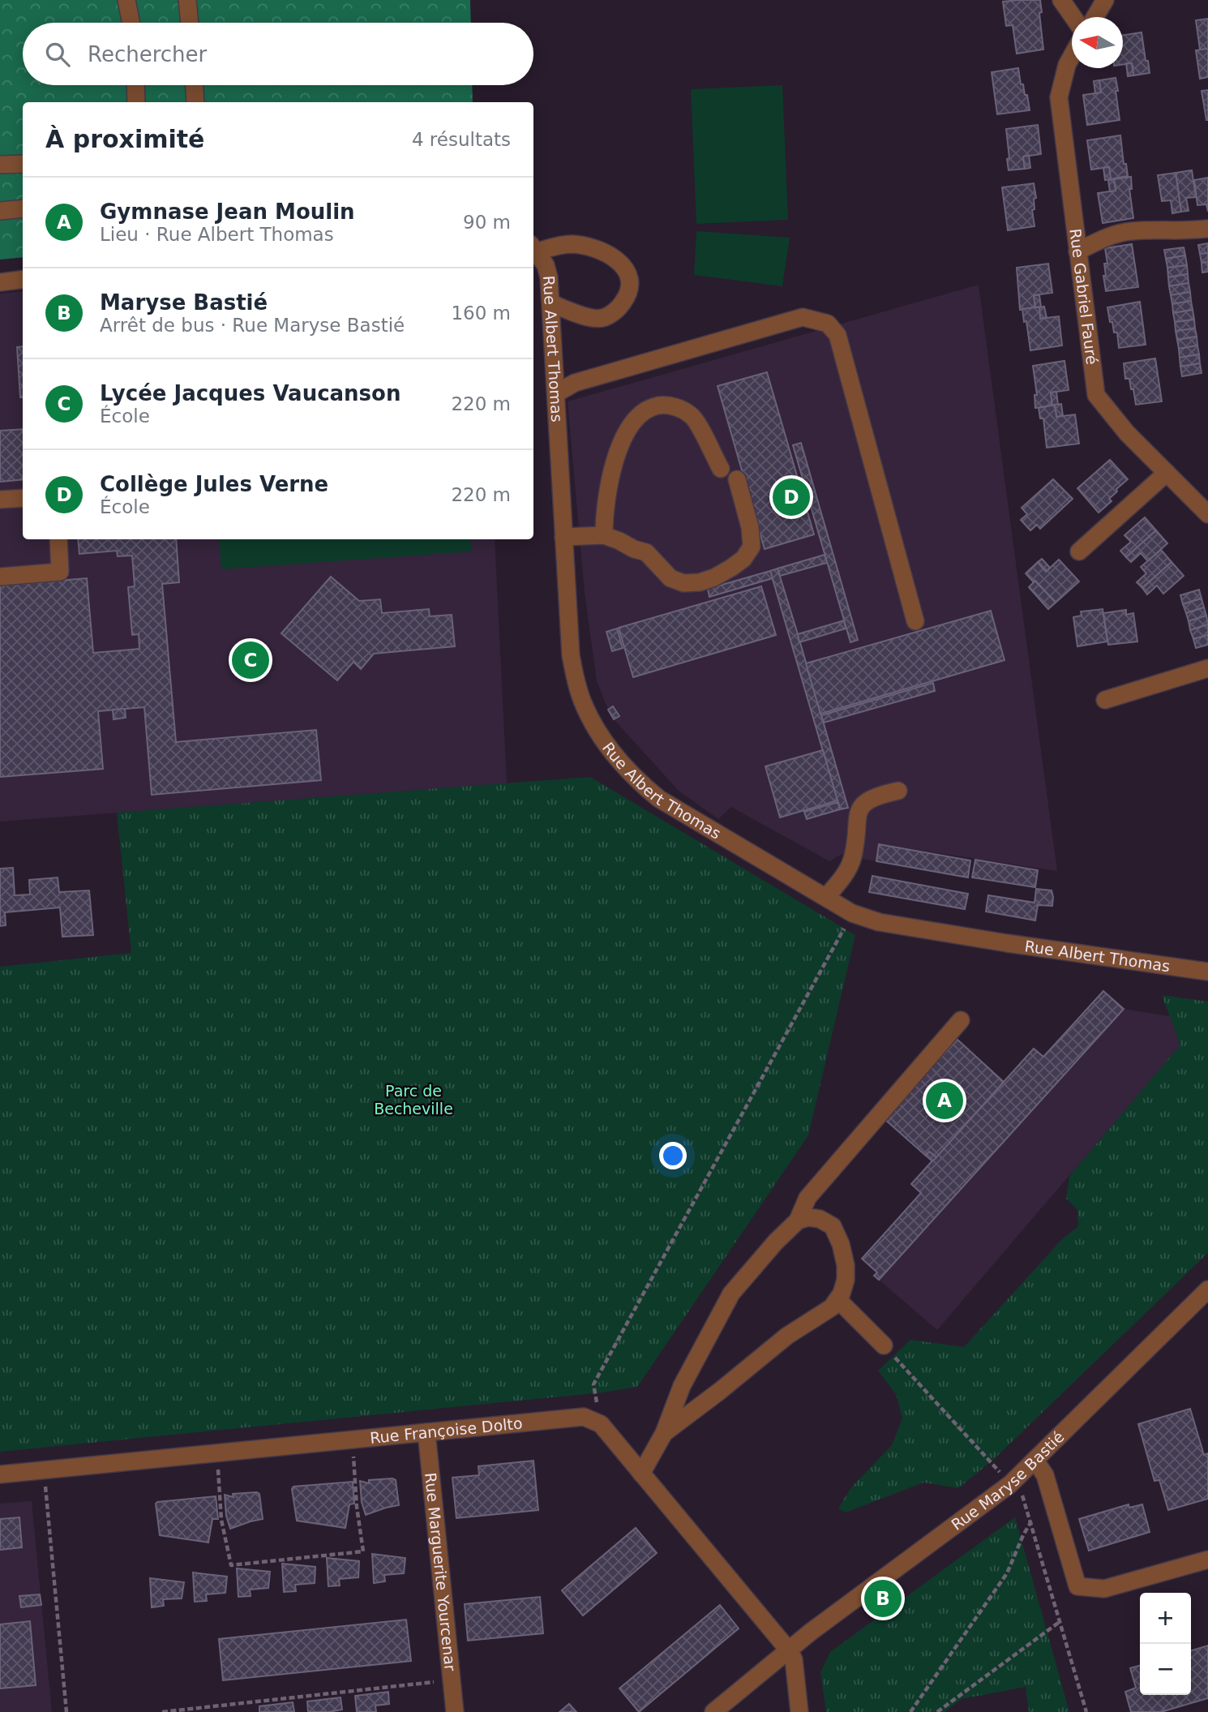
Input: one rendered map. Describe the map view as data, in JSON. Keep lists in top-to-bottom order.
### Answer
{
  "streets": {
    "street": [
      "Rue Gabriel Fauré",
      "Rue Albert Thomas",
      "Rue Françoise Dolto",
      "Rue Maryse Bastié",
      "Rue Marguerite Yourcenar"
    ]
  },
  "crossings": [
    ["Rue Françoise Dolto", "Rue Marguerite Yourcenar"]
  ],
  "parks": ["Parc de Becheville"],
  "north": "left",
  "page": {
    "search": "Rechercher",
    "heading": ["À proximité", "4 résultats"],
    "list": [
      {
        "mark": "A",
        "name": "Gymnase Jean Moulin",
        "note": "Lieu · Rue Albert Thomas",
        "value": "90 m"
      },
      {
        "mark": "B",
        "name": "Maryse Bastié",
        "note": "Arrêt de bus · Rue Maryse Bastié",
        "value": "160 m"
      },
      {
        "mark": "C",
        "name": "Lycée Jacques Vaucanson",
        "note": "École",
        "value": "220 m"
      },
      {
        "mark": "D",
        "name": "Collège Jules Verne",
        "note": "École",
        "value": "220 m"
      }
    ],
    "pins": [
      "D",
      "C",
      "A",
      "B"
    ],
    "map_buttons": ["+", "−"]
  }
}
